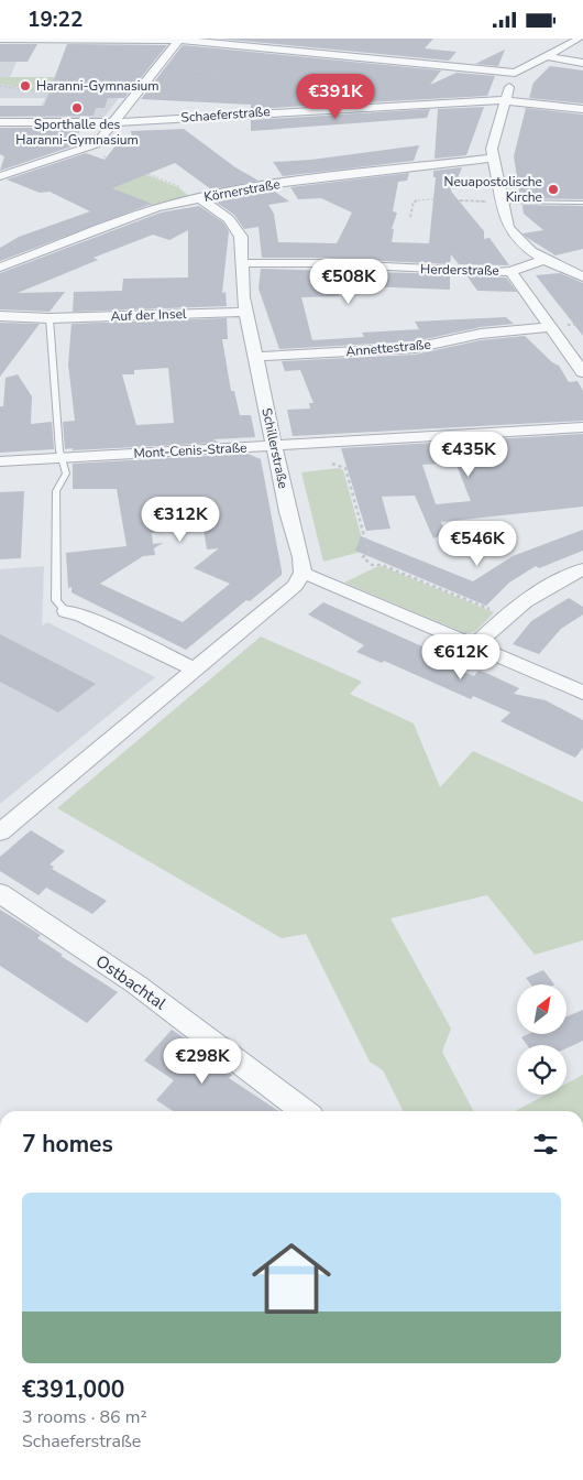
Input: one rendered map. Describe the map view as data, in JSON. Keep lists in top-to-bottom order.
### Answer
{
  "streets": {
    "street": [
      "Schaeferstraße",
      "Körnerstraße",
      "Herderstraße",
      "Auf der Insel",
      "Annettestraße",
      "Schillerstraße",
      "Mont-Cenis-Straße",
      "Ostbachtal"
    ]
  },
  "crossings": [
    ["Körnerstraße", "Schillerstraße"],
    ["Herderstraße", "Schillerstraße"],
    ["Auf der Insel", "Schillerstraße"],
    ["Annettestraße", "Schillerstraße"],
    ["Schillerstraße", "Mont-Cenis-Straße"]
  ],
  "places": ["Haranni-Gymnasium", "Sporthalle des Haranni-Gymnasium", "Neuapostolische Kirche"],
  "north": "top right",
  "page": {
    "status": "19:22",
    "price": [
      "€391K",
      "€508K",
      "€435K",
      "€312K",
      "€546K",
      "€612K",
      "€298K"
    ],
    "heading": "7 homes",
    "list": [
      {
        "name": "€391,000",
        "note": "3 rooms · 86 m² · Schaeferstraße"
      }
    ]
  }
}
